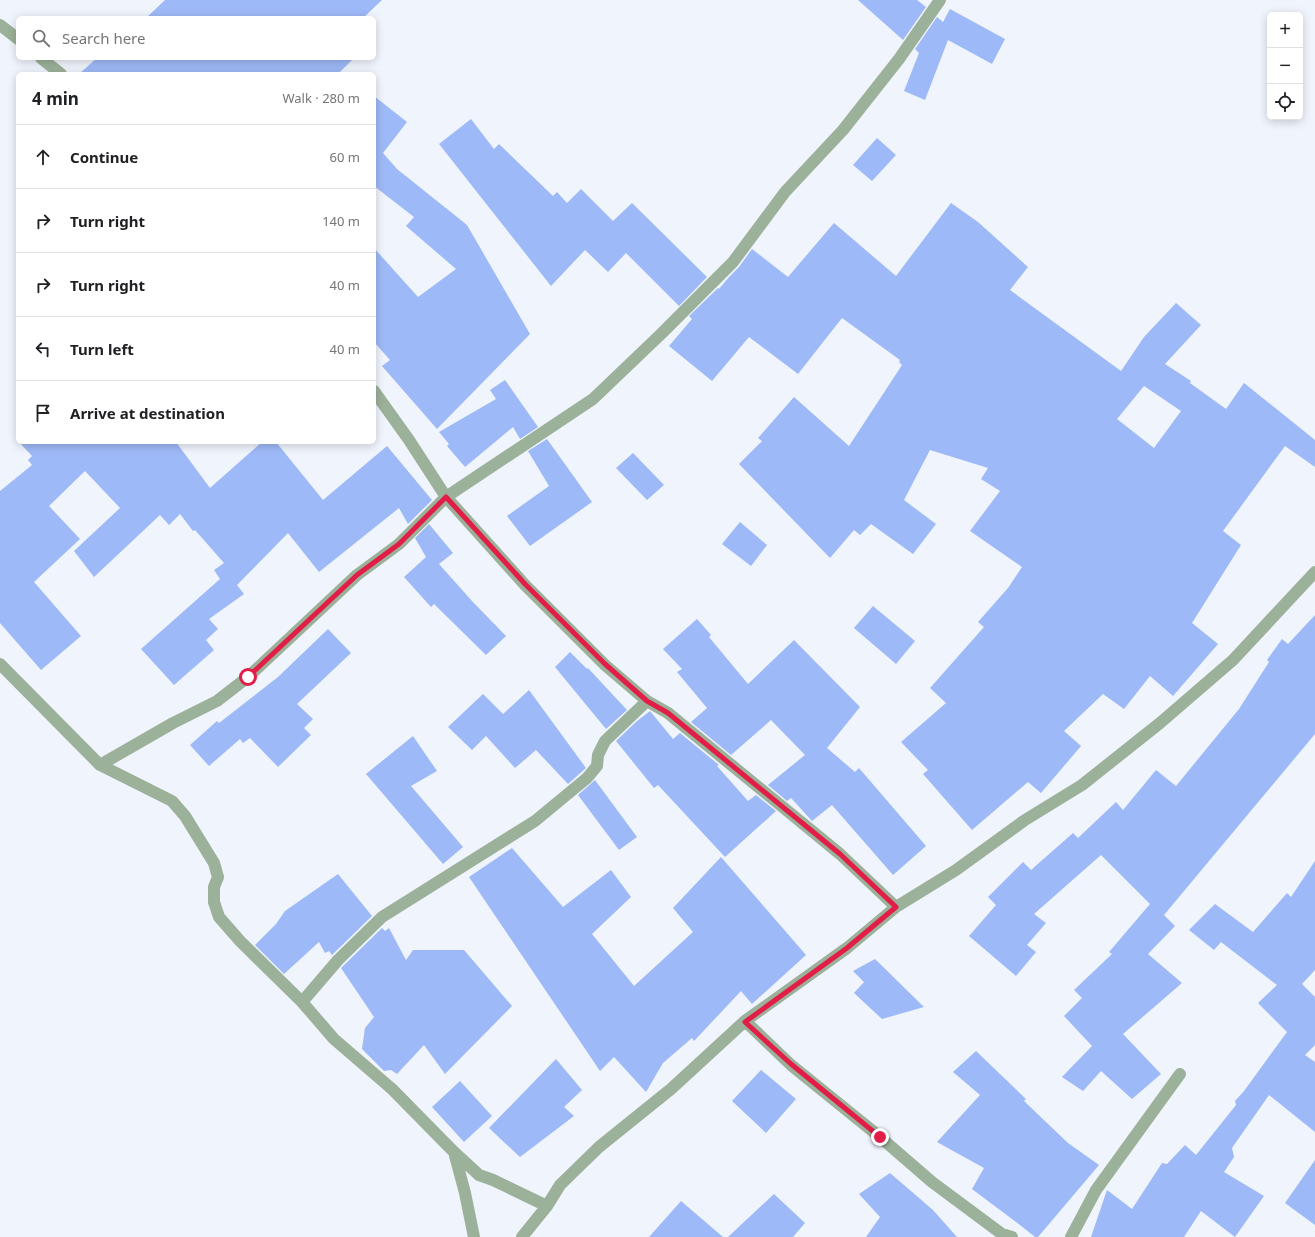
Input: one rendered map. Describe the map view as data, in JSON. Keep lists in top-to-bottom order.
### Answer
{
  "page": {
    "map_buttons": ["+", "−"],
    "search": "Search here",
    "heading": ["4 min", "Walk · 280 m"],
    "list": [
      ["Continue", "60 m"],
      ["Turn right", "140 m"],
      ["Turn right", "40 m"],
      ["Turn left", "40 m"],
      "Arrive at destination"
    ]
  }
}
